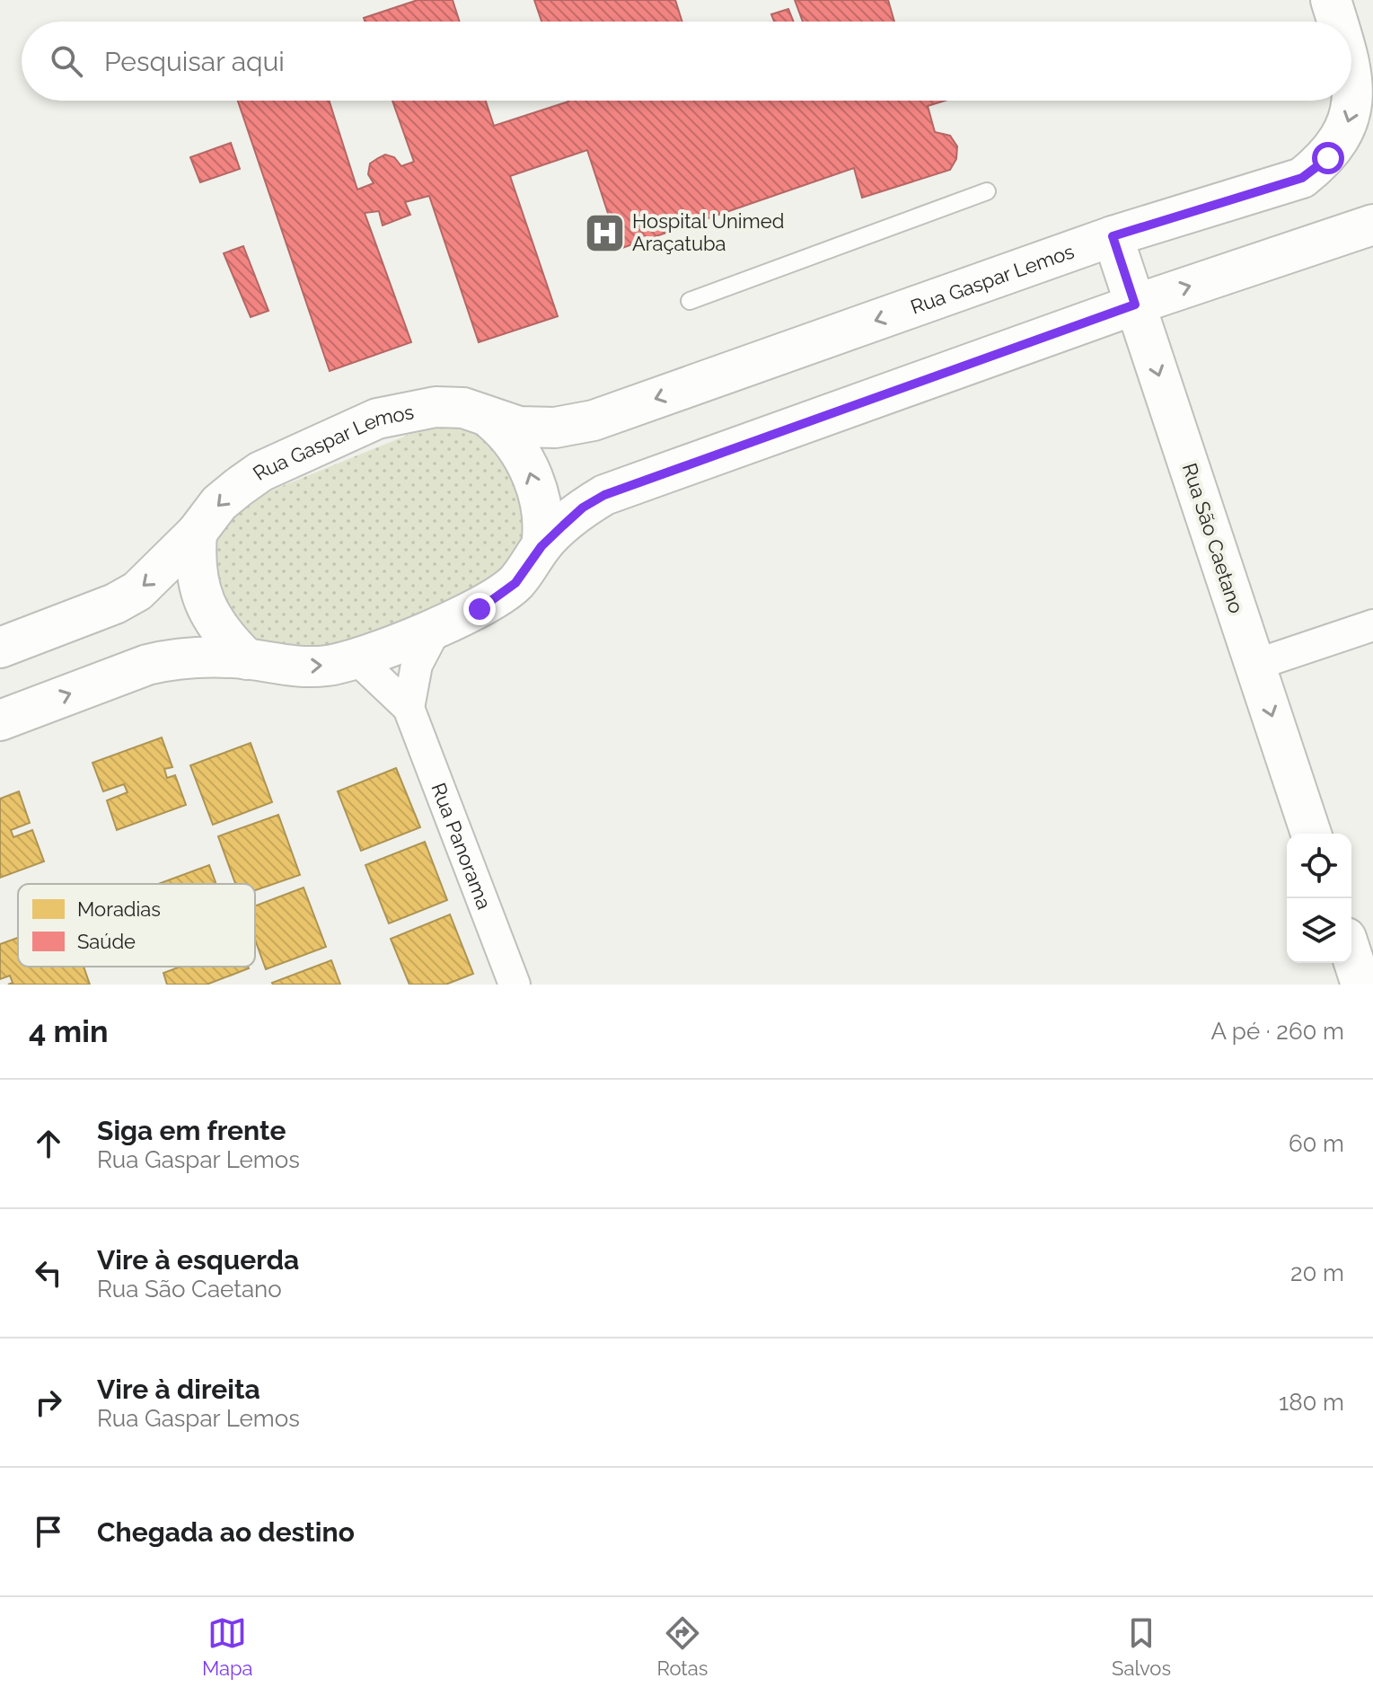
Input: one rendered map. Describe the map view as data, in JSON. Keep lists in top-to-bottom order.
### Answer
{
  "streets": {
    "street": ["Rua Gaspar Lemos", "Rua São Caetano", "Rua Panorama"]
  },
  "crossings": [
    ["Rua Gaspar Lemos", "Rua São Caetano"]
  ],
  "one_way": ["Rua São Caetano"],
  "places": {
    "hospital": ["Hospital Unimed Araçatuba"]
  },
  "legend": ["Moradias", "Saúde"],
  "page": {
    "search": "Pesquisar aqui",
    "heading": ["4 min", "A pé · 260 m"],
    "list": [
      ["Siga em frente", "Rua Gaspar Lemos", "60 m"],
      ["Vire à esquerda", "Rua São Caetano", "20 m"],
      ["Vire à direita", "Rua Gaspar Lemos", "180 m"],
      "Chegada ao destino"
    ],
    "nav": ["Mapa", "Rotas", "Salvos"]
  }
}
